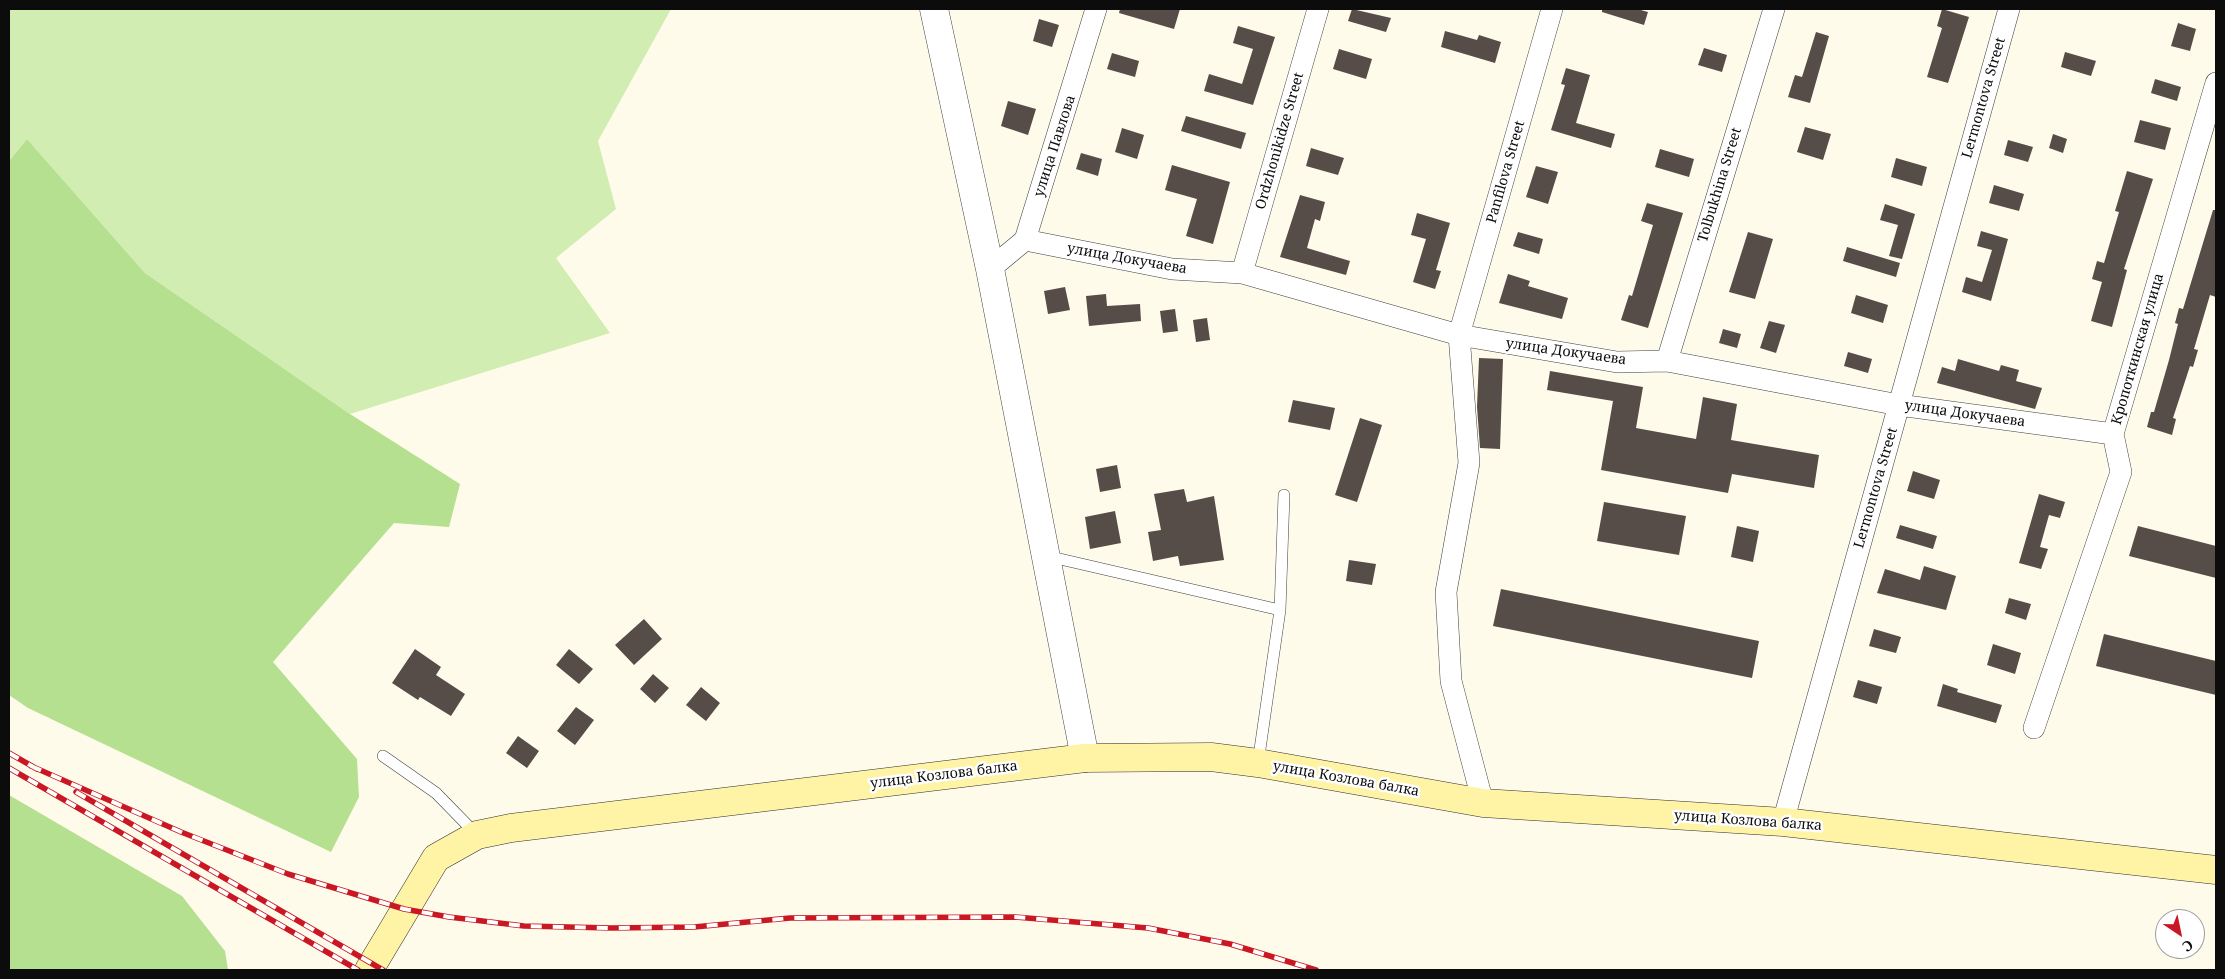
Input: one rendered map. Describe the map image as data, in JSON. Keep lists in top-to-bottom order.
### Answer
{
  "streets": {
    "main road": ["улица Козлова балка"],
    "street": [
      "Lermontova Street",
      "Ordzhonikidze Street",
      "улица Павлова",
      "Panfilova Street",
      "Tolbukhina Street",
      "улица Докучаева",
      "Кропоткинская улица"
    ]
  },
  "crossings": [
    ["Lermontova Street", "улица Докучаева"],
    ["Lermontova Street", "улица Козлова балка"],
    ["Ordzhonikidze Street", "улица Докучаева"],
    ["улица Павлова", "улица Докучаева"],
    ["Panfilova Street", "улица Докучаева"],
    ["Tolbukhina Street", "улица Докучаева"],
    ["улица Докучаева", "Кропоткинская улица"]
  ],
  "north": "bottom right"
}
